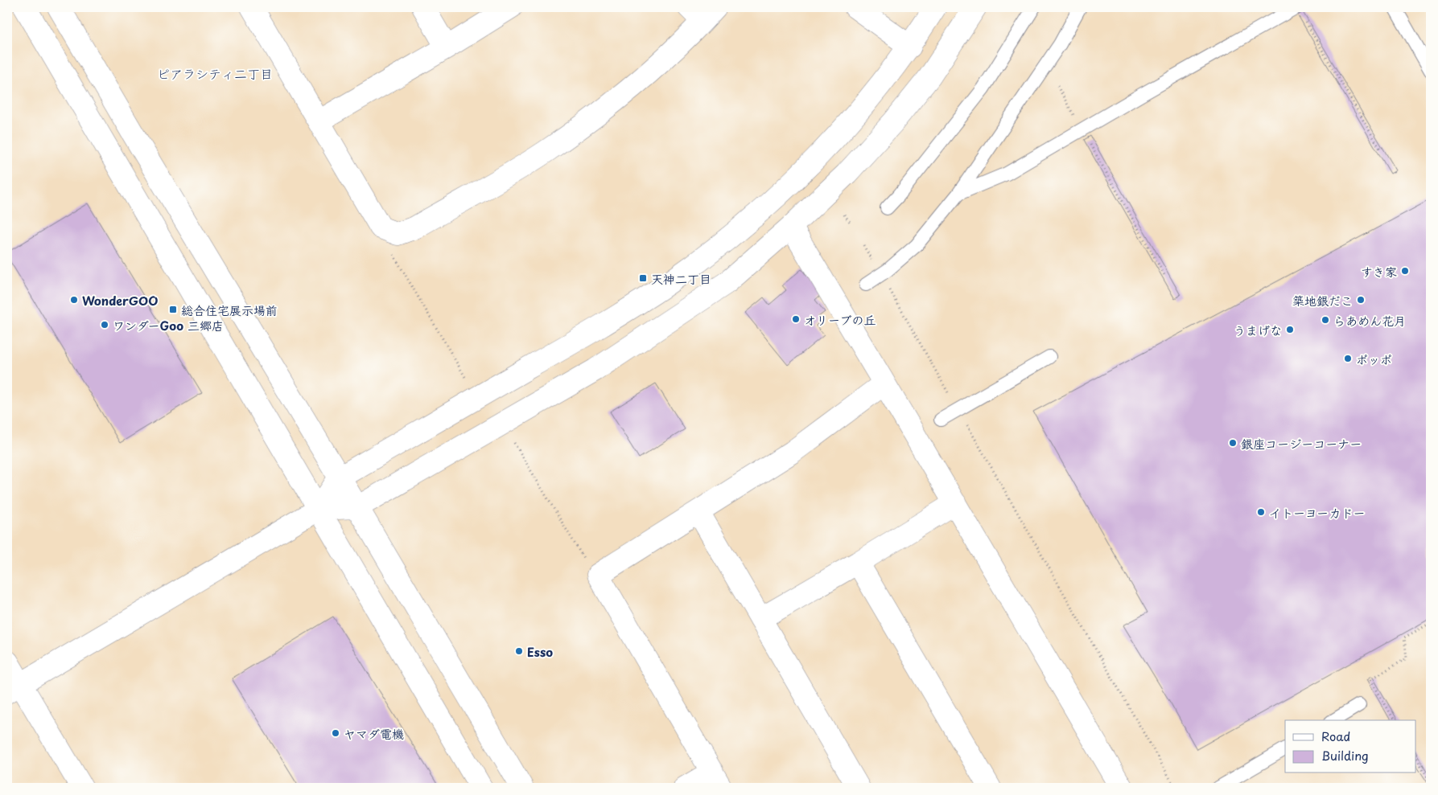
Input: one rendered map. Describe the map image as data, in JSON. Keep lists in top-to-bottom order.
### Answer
{
  "districts": ["ピアラシティ二丁目"],
  "places": {
    "other": [
      "すき家",
      "WonderGOO",
      "築地銀だこ",
      "オリーブの丘",
      "らあめん花月",
      "ワンダーGoo 三郷店",
      "うまげな",
      "ポッポ",
      "銀座コージーコーナー",
      "イトーヨーカドー",
      "Esso",
      "ヤマダ電機"
    ],
    "transit": ["天神二丁目", "総合住宅展示場前"]
  },
  "legend": ["Road", "Building"]
}
